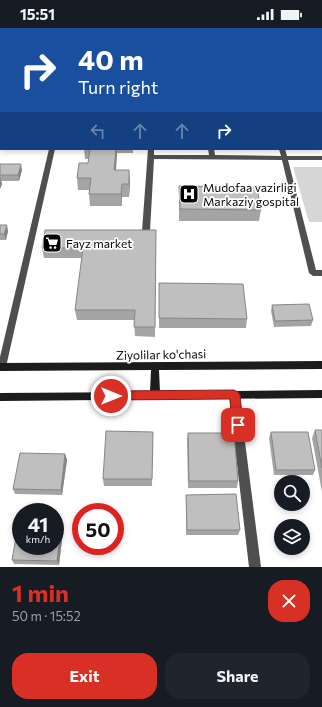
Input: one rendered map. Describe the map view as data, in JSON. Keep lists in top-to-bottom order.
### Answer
{
  "streets": {
    "main road": ["Ziyolilar ko'chasi"]
  },
  "places": {
    "hospital": ["Mudofaa vazirligi Markaziy gospital"],
    "supermarket": ["Fayz market"]
  },
  "page": {
    "status": "15:51",
    "turn": ["40 m", "Turn right"],
    "speed": "41 km/h",
    "limit": "50",
    "heading": ["1 min", "50 m · 15:52"],
    "buttons": ["Exit", "Share"]
  }
}
